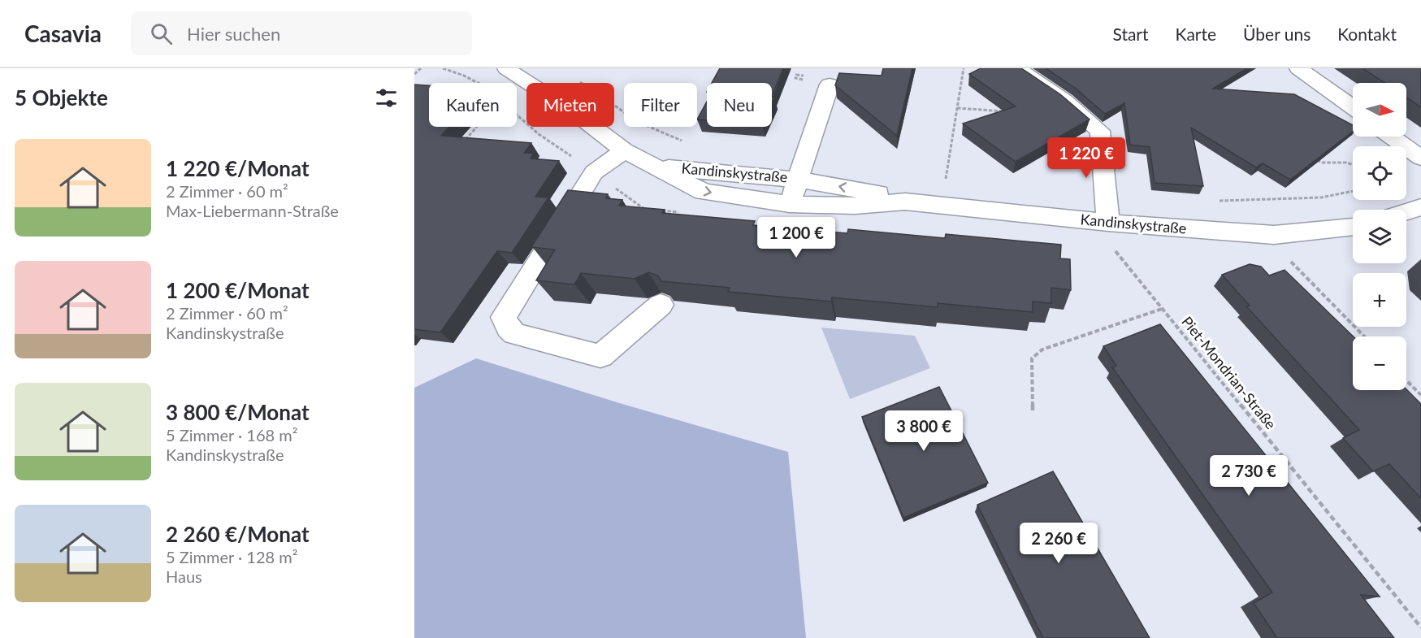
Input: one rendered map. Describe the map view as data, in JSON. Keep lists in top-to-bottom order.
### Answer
{
  "streets": {
    "street": ["Kandinskystraße"],
    "path": ["Piet-Mondrian-Straße"]
  },
  "north": "right",
  "page": {
    "header": "Casavia",
    "search": "Hier suchen",
    "nav": [
      "Start",
      "Karte",
      "Über uns",
      "Kontakt"
    ],
    "heading": "5 Objekte",
    "map_buttons": ["+", "−"],
    "chip": [
      "Kaufen",
      "Mieten",
      "Filter",
      "Neu"
    ],
    "list": [
      {
        "name": "1 220 €/Monat",
        "note": "2 Zimmer · 60 m² · Max-Liebermann-Straße"
      },
      {
        "name": "1 200 €/Monat",
        "note": "2 Zimmer · 60 m² · Kandinskystraße"
      },
      {
        "name": "3 800 €/Monat",
        "note": "5 Zimmer · 168 m² · Kandinskystraße"
      },
      {
        "name": "2 260 €/Monat",
        "note": "5 Zimmer · 128 m² · Haus"
      }
    ],
    "price": [
      "1 220 €",
      "1 200 €",
      "3 800 €",
      "2 730 €",
      "2 260 €"
    ]
  }
}
